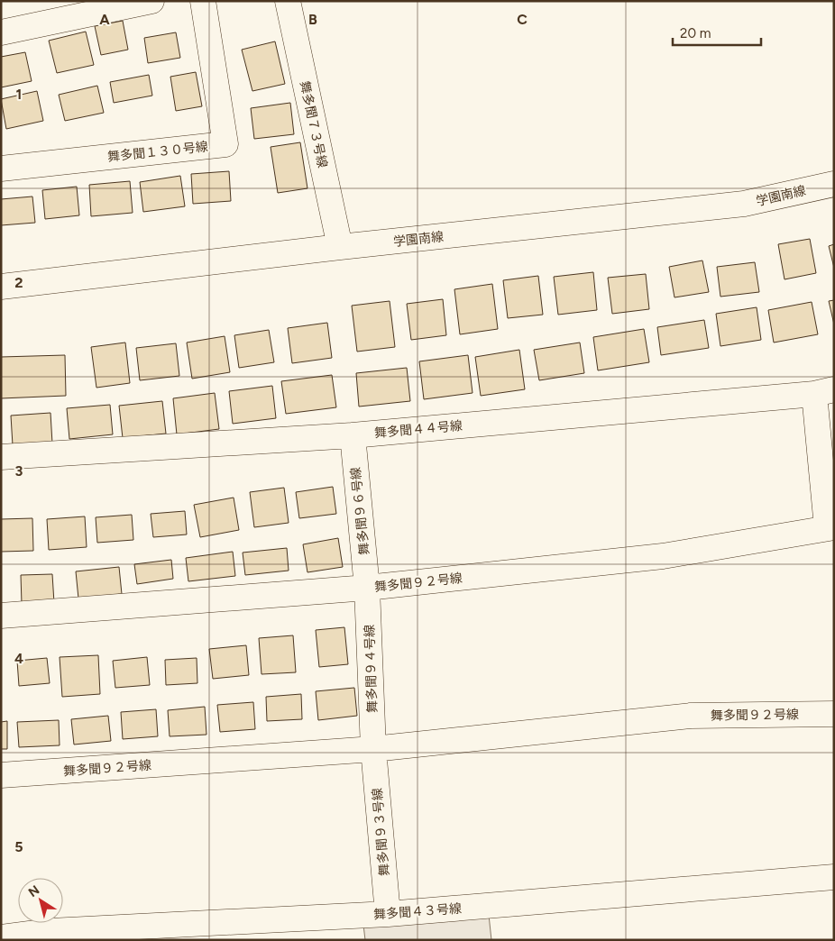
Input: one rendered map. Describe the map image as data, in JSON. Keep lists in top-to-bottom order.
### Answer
{
  "streets": {
    "street": [
      "舞多聞７３号線",
      "舞多聞１３０号線",
      "学園南線",
      "舞多聞４４号線",
      "舞多聞９６号線",
      "舞多聞９２号線",
      "舞多聞９４号線",
      "舞多聞９３号線",
      "舞多聞４３号線"
    ]
  },
  "crossings": [
    ["舞多聞７３号線", "学園南線"],
    ["舞多聞４４号線", "舞多聞９６号線"],
    ["舞多聞９６号線", "舞多聞９２号線"],
    ["舞多聞９６号線", "舞多聞９４号線"],
    ["舞多聞９２号線", "舞多聞９４号線"],
    ["舞多聞９２号線", "舞多聞９３号線"],
    ["舞多聞９４号線", "舞多聞９３号線"],
    ["舞多聞９３号線", "舞多聞４３号線"]
  ],
  "scale_bar": "20 m",
  "north": "top left",
  "grid": {
    "columns": ["A", "B", "C"],
    "rows": [
      "1",
      "2",
      "3",
      "4",
      "5"
    ]
  }
}
